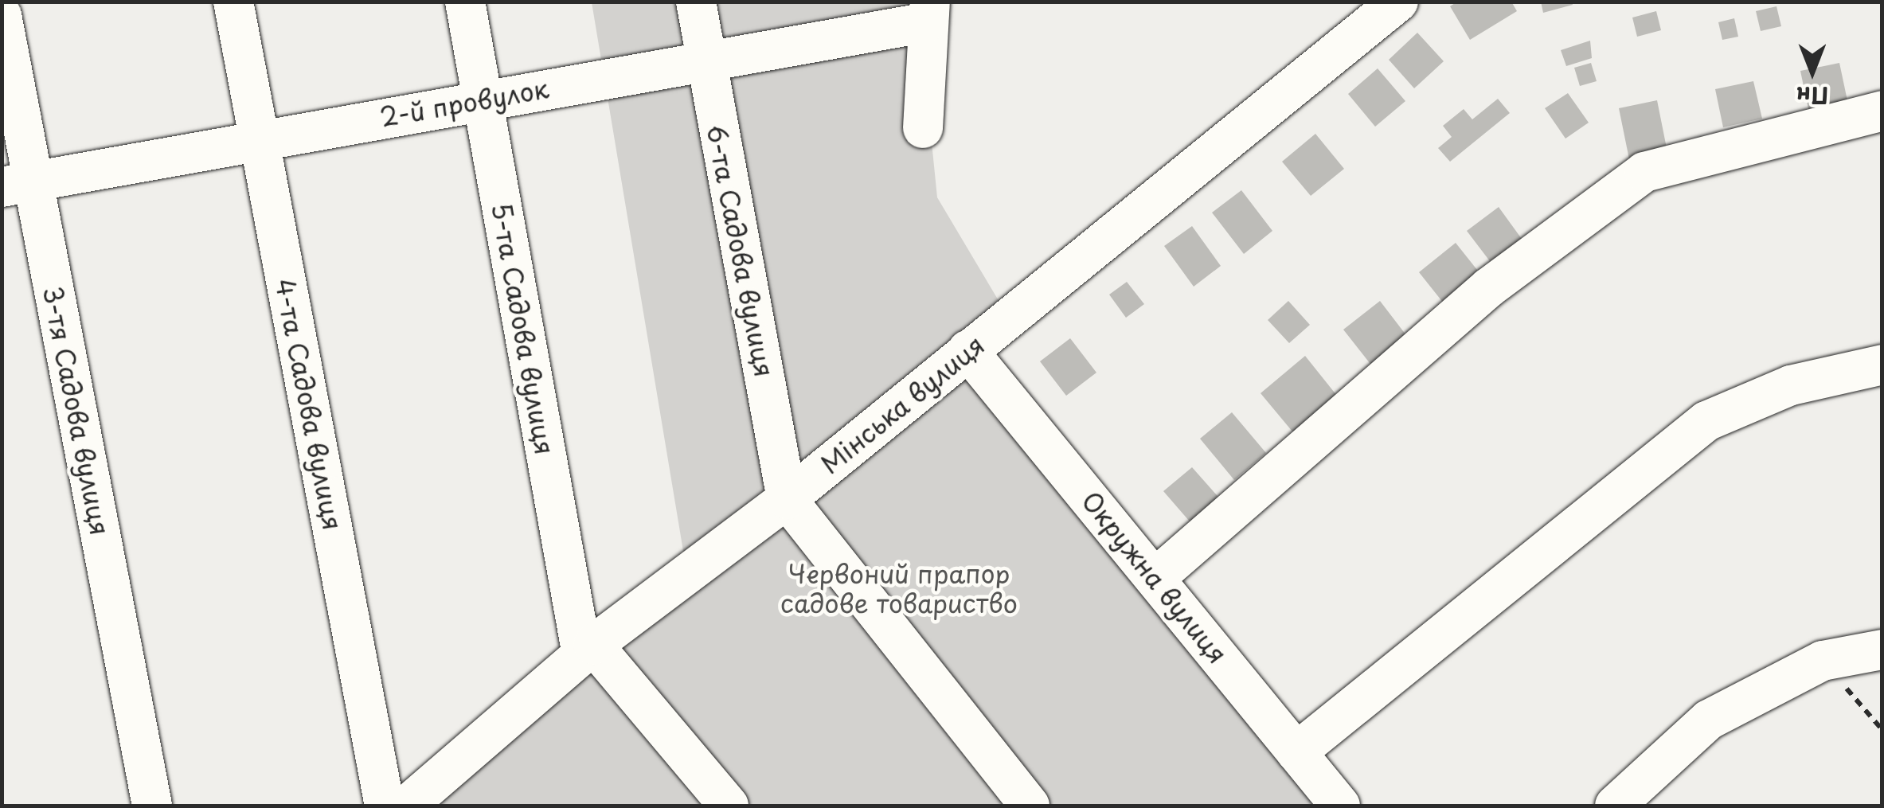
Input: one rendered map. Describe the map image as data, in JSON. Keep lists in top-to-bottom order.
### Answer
{
  "streets": {
    "street": [
      "2-й провулок",
      "6-та Садова вулиця",
      "5-та Садова вулиця",
      "4-та Садова вулиця",
      "Мінська вулиця",
      "3-тя Садова вулиця",
      "Окружна вулиця"
    ]
  },
  "crossings": [
    ["2-й провулок", "6-та Садова вулиця"],
    ["2-й провулок", "5-та Садова вулиця"],
    ["2-й провулок", "4-та Садова вулиця"],
    ["2-й провулок", "3-тя Садова вулиця"],
    ["6-та Садова вулиця", "Мінська вулиця"],
    ["5-та Садова вулиця", "Мінська вулиця"],
    ["4-та Садова вулиця", "Мінська вулиця"],
    ["Мінська вулиця", "Окружна вулиця"]
  ],
  "parks": ["Червоний прапор садове товариство"],
  "north": "bottom"
}
